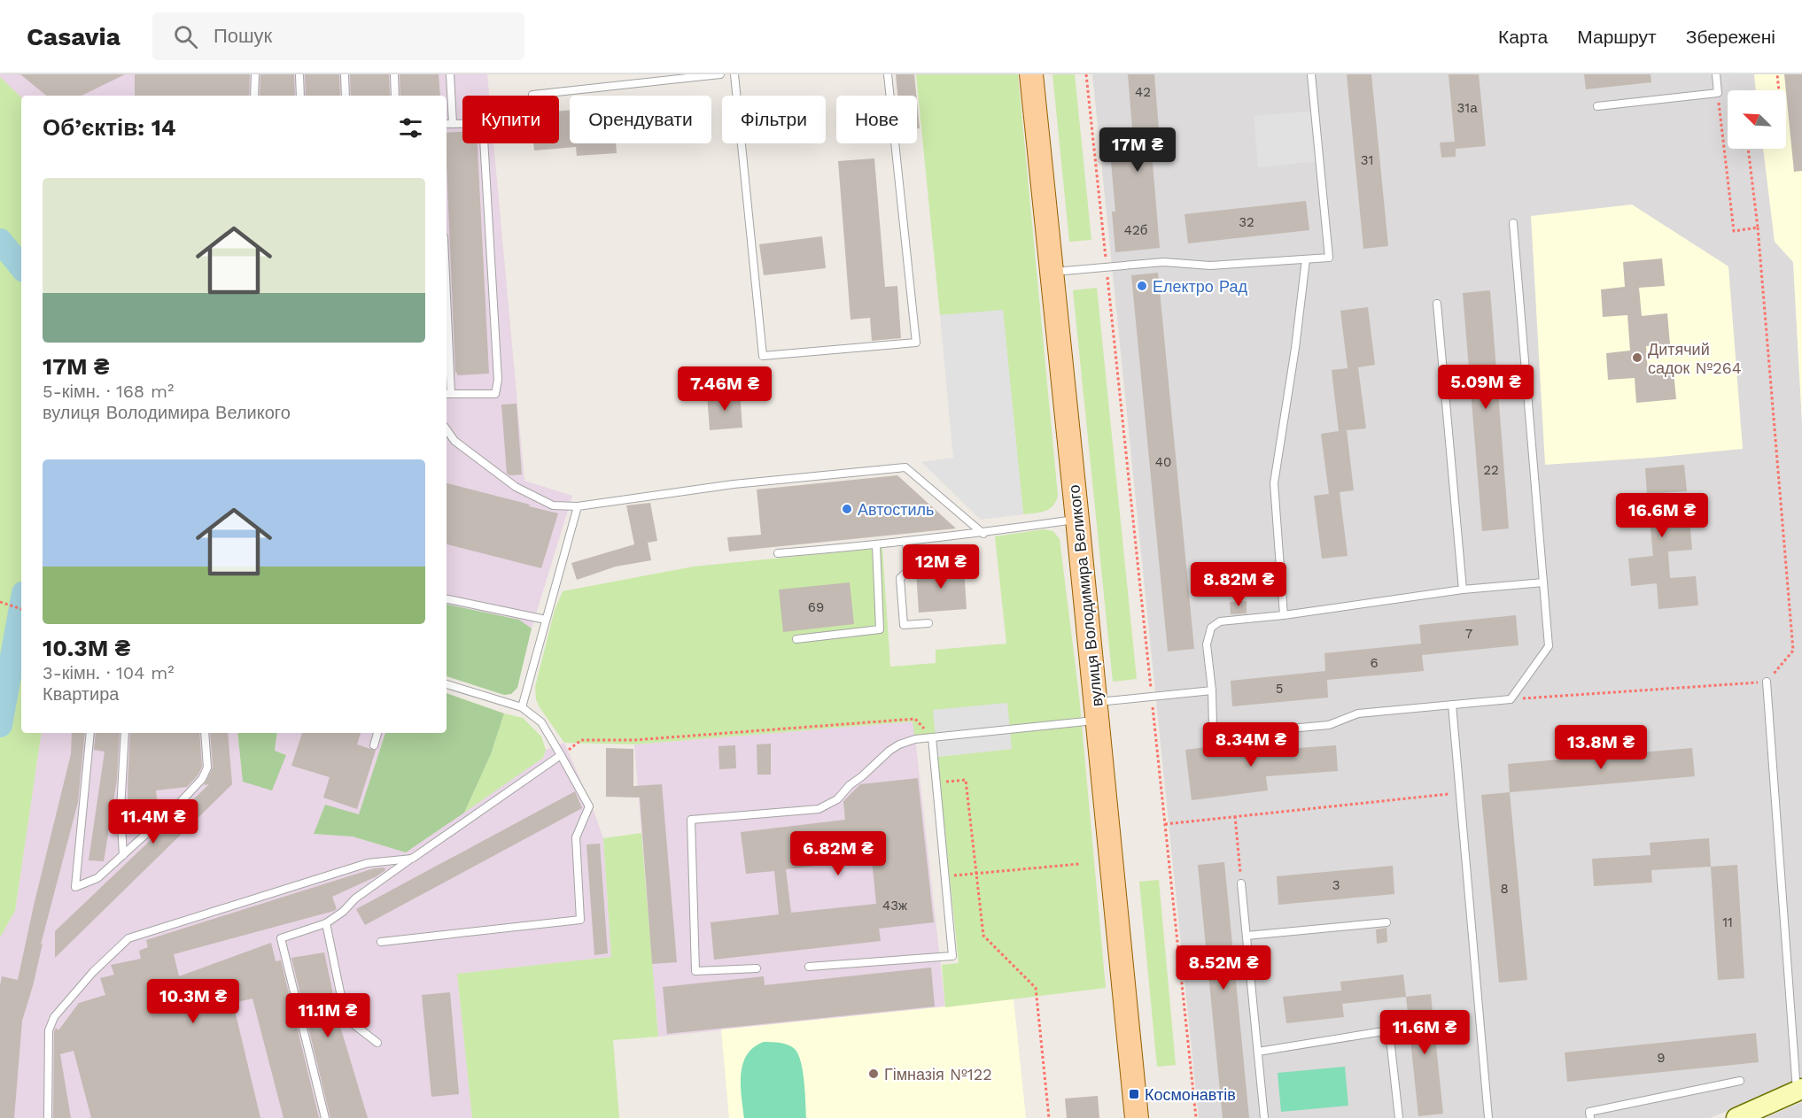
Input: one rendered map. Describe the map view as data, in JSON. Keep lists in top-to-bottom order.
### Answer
{
  "streets": {
    "main road": ["вулиця Володимира Великого"]
  },
  "places": {
    "other": [
      "Електро Рад",
      "Дитячий садок №264",
      "Автостиль",
      "Гімназія №122"
    ],
    "transit": ["Космонавтів"]
  },
  "house_numbers": [
    "42",
    "31а",
    "31",
    "32",
    "42б",
    "40",
    "22",
    "69",
    "7",
    "6",
    "5",
    "3",
    "8",
    "43ж",
    "11",
    "9"
  ],
  "north": "top left",
  "page": {
    "header": "Casavia",
    "search": "Пошук",
    "nav": ["Карта", "Маршрут", "Збережені"],
    "chip": [
      "Купити",
      "Орендувати",
      "Фільтри",
      "Нове"
    ],
    "heading": "Об’єктів: 14",
    "price": [
      "17M ₴",
      "5.09M ₴",
      "7.46M ₴",
      "16.6M ₴",
      "12M ₴",
      "8.82M ₴",
      "8.34M ₴",
      "13.8M ₴",
      "11.4M ₴",
      "6.82M ₴",
      "8.52M ₴",
      "10.3M ₴",
      "11.1M ₴",
      "11.6M ₴"
    ],
    "list": [
      {
        "name": "17M ₴",
        "note": "5-кімн. · 168 m² · вулиця Володимира Великого"
      },
      {
        "name": "10.3M ₴",
        "note": "3-кімн. · 104 m² · Квартира"
      }
    ]
  }
}
